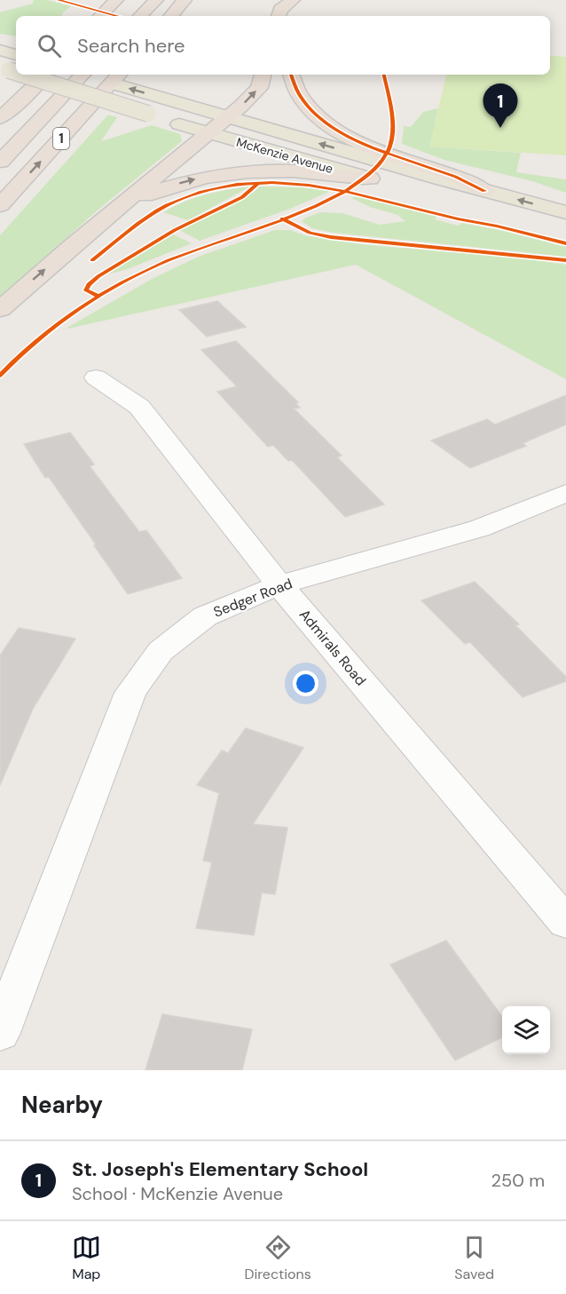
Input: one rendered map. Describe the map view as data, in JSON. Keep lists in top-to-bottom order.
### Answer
{
  "streets": {
    "highway": ["1"],
    "main road": ["McKenzie Avenue"],
    "street": ["Sedger Road", "Admirals Road"]
  },
  "crossings": [
    ["Sedger Road", "Admirals Road"]
  ],
  "page": {
    "search": "Search here",
    "pins": "1",
    "heading": "Nearby",
    "list": [
      {
        "mark": "1",
        "name": "St. Joseph's Elementary School",
        "note": "School · McKenzie Avenue",
        "value": "250 m"
      }
    ],
    "nav": ["Map", "Directions", "Saved"]
  }
}
